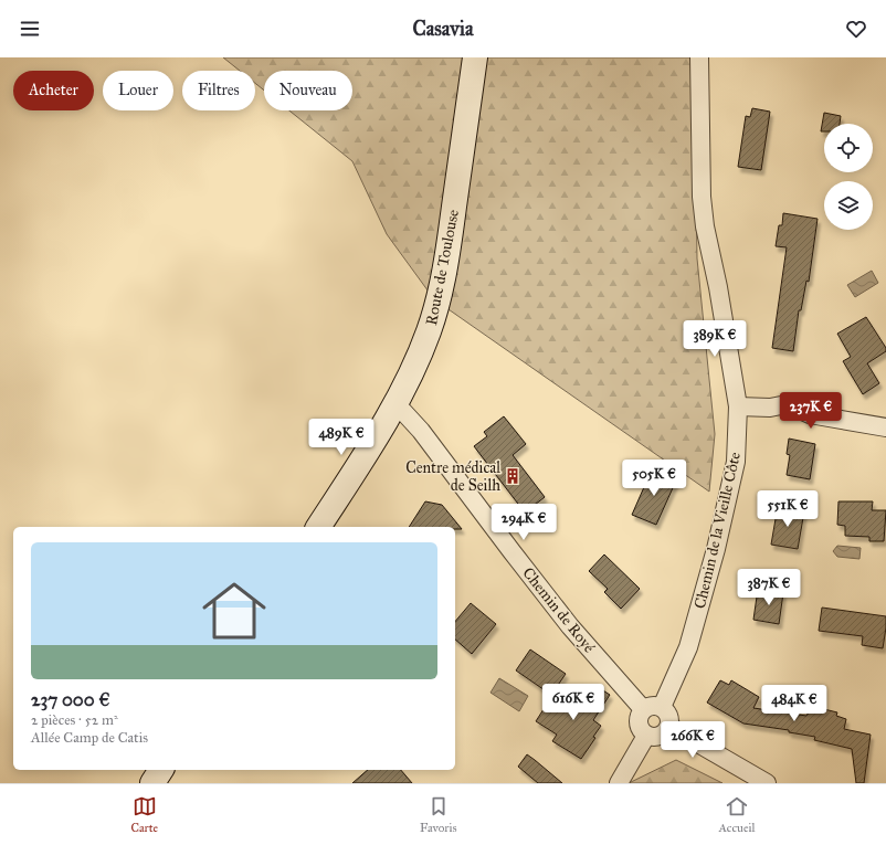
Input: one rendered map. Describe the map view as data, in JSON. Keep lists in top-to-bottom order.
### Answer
{
  "streets": {
    "main road": ["Route de Toulouse"],
    "street": ["Chemin de la Vieille Côte", "Chemin de Royé"]
  },
  "crossings": [
    ["Route de Toulouse", "Chemin de Royé"],
    ["Chemin de la Vieille Côte", "Chemin de Royé"]
  ],
  "places": {
    "building": ["Centre médical de Seilh"]
  },
  "page": {
    "header": "Casavia",
    "chip": [
      "Acheter",
      "Louer",
      "Filtres",
      "Nouveau"
    ],
    "price": [
      "389K €",
      "237K €",
      "489K €",
      "505K €",
      "551K €",
      "294K €",
      "387K €",
      "616K €",
      "484K €",
      "266K €"
    ],
    "list": [
      {
        "name": "237 000 €",
        "note": "2 pièces · 52 m² · Allée Camp de Catis"
      }
    ],
    "tabs": ["Carte", "Favoris", "Accueil"]
  }
}
